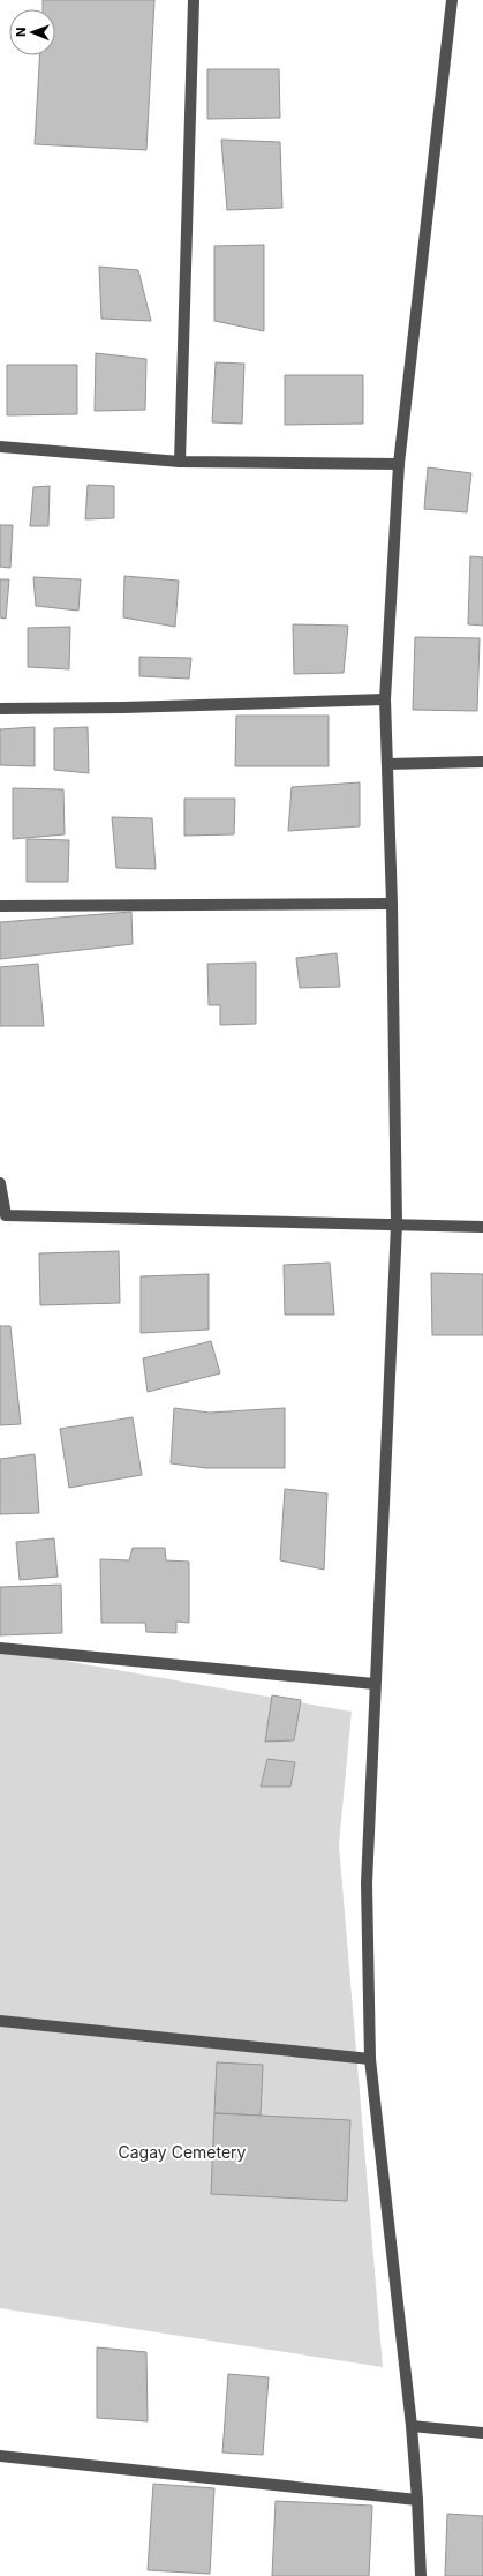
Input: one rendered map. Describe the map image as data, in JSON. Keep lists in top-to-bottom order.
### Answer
{
  "parks": ["Cagay Cemetery"],
  "north": "left"
}
